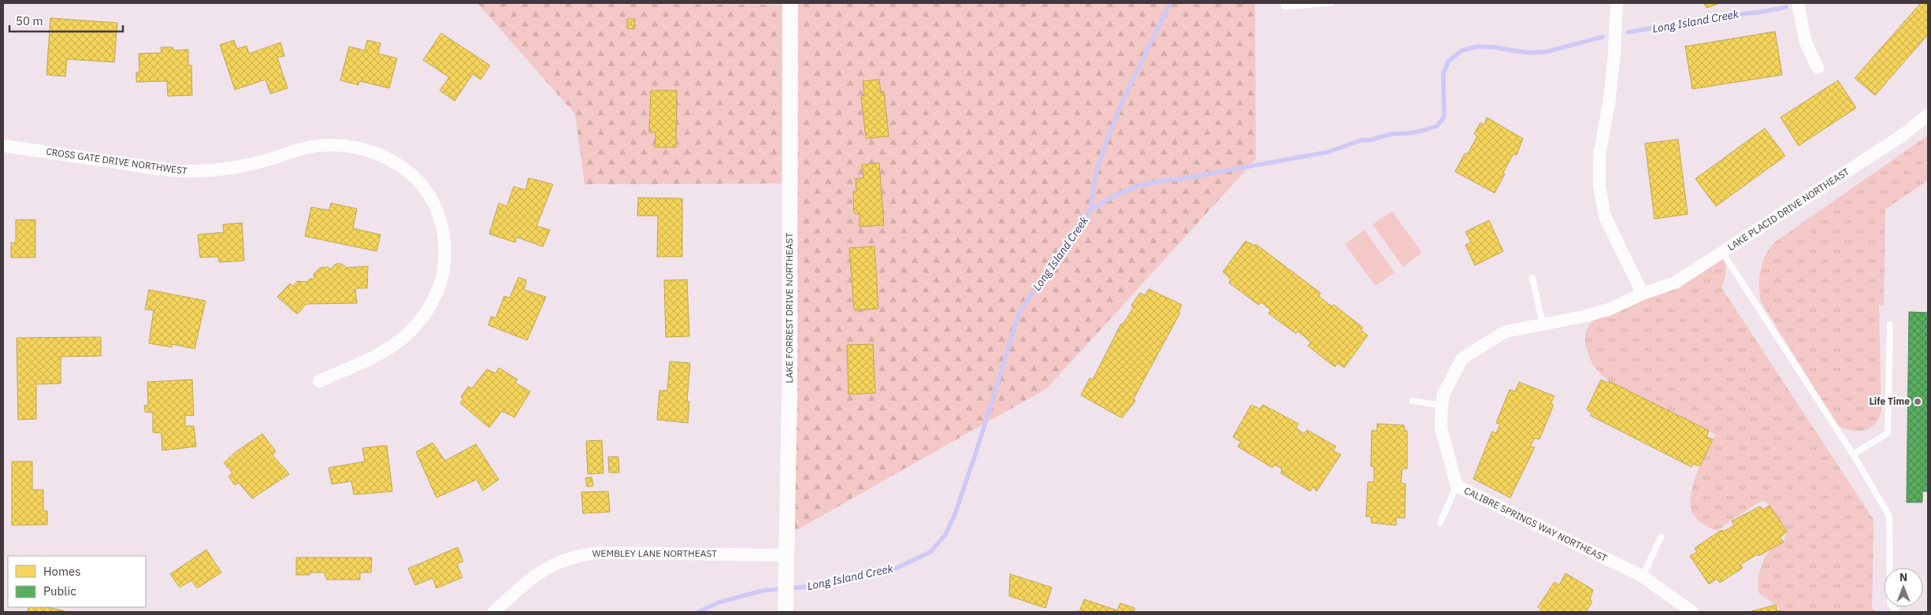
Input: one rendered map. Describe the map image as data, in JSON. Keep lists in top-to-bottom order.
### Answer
{
  "streets": {
    "street": [
      "CROSS GATE DRIVE NORTHWEST",
      "LAKE PLACID DRIVE NORTHEAST",
      "LAKE FORREST DRIVE NORTHEAST",
      "CALIBRE SPRINGS WAY NORTHEAST",
      "WEMBLEY LANE NORTHEAST"
    ]
  },
  "crossings": [
    ["LAKE PLACID DRIVE NORTHEAST", "CALIBRE SPRINGS WAY NORTHEAST"],
    ["LAKE FORREST DRIVE NORTHEAST", "WEMBLEY LANE NORTHEAST"]
  ],
  "water": ["Long Island Creek"],
  "places": ["Life Time"],
  "legend": ["Homes", "Public"],
  "scale_bar": "50 m",
  "north": "top"
}
